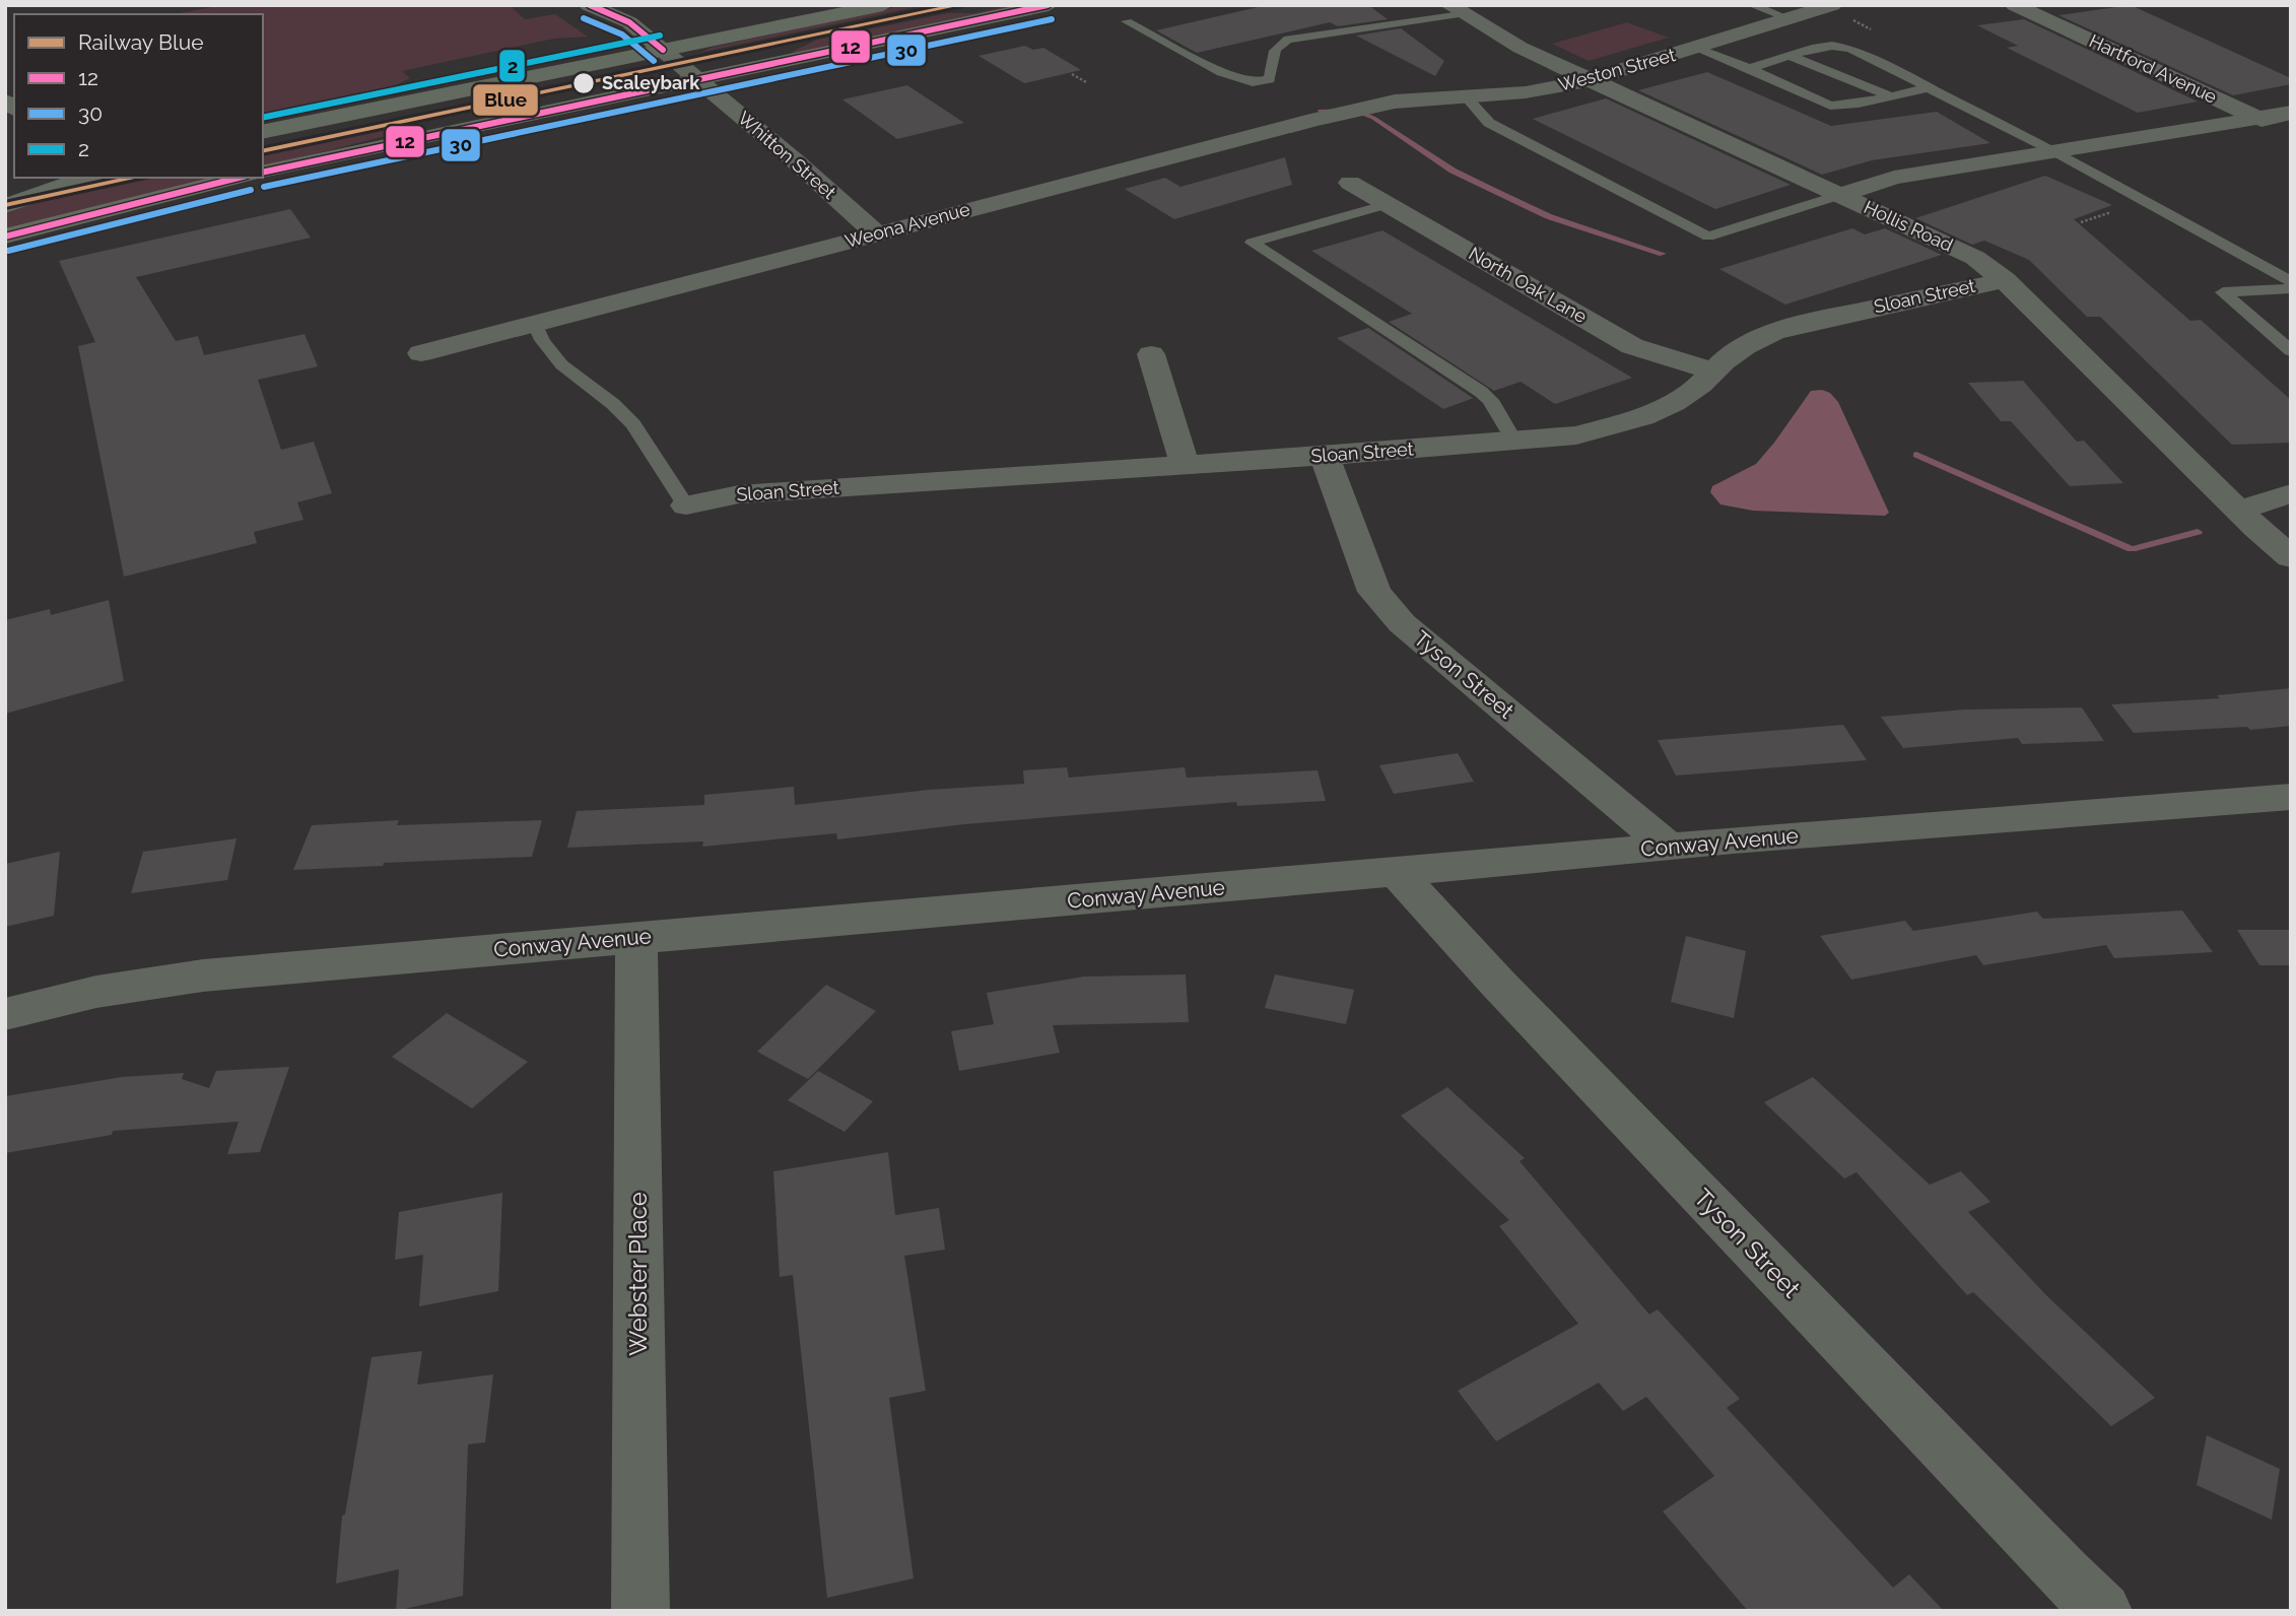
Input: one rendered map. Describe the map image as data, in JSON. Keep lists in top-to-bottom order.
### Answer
{
  "streets": {
    "street": [
      "Hartford Avenue",
      "Weston Street",
      "Whitton Street",
      "Weona Avenue",
      "Hollis Road",
      "North Oak Lane",
      "Sloan Street",
      "Tyson Street",
      "Conway Avenue",
      "Webster Place"
    ]
  },
  "crossings": [
    ["Weston Street", "Weona Avenue"],
    ["Weston Street", "Hollis Road"],
    ["Whitton Street", "Weona Avenue"],
    ["Hollis Road", "Sloan Street"],
    ["North Oak Lane", "Sloan Street"],
    ["Sloan Street", "Tyson Street"],
    ["Tyson Street", "Conway Avenue"],
    ["Conway Avenue", "Webster Place"]
  ],
  "places": ["Scaleybark"],
  "lines": [
    "rail line Blue",
    "transit line 12",
    "transit line 30",
    "transit line 2"
  ],
  "legend": [
    "Railway Blue",
    "12",
    "30",
    "2"
  ]
}
